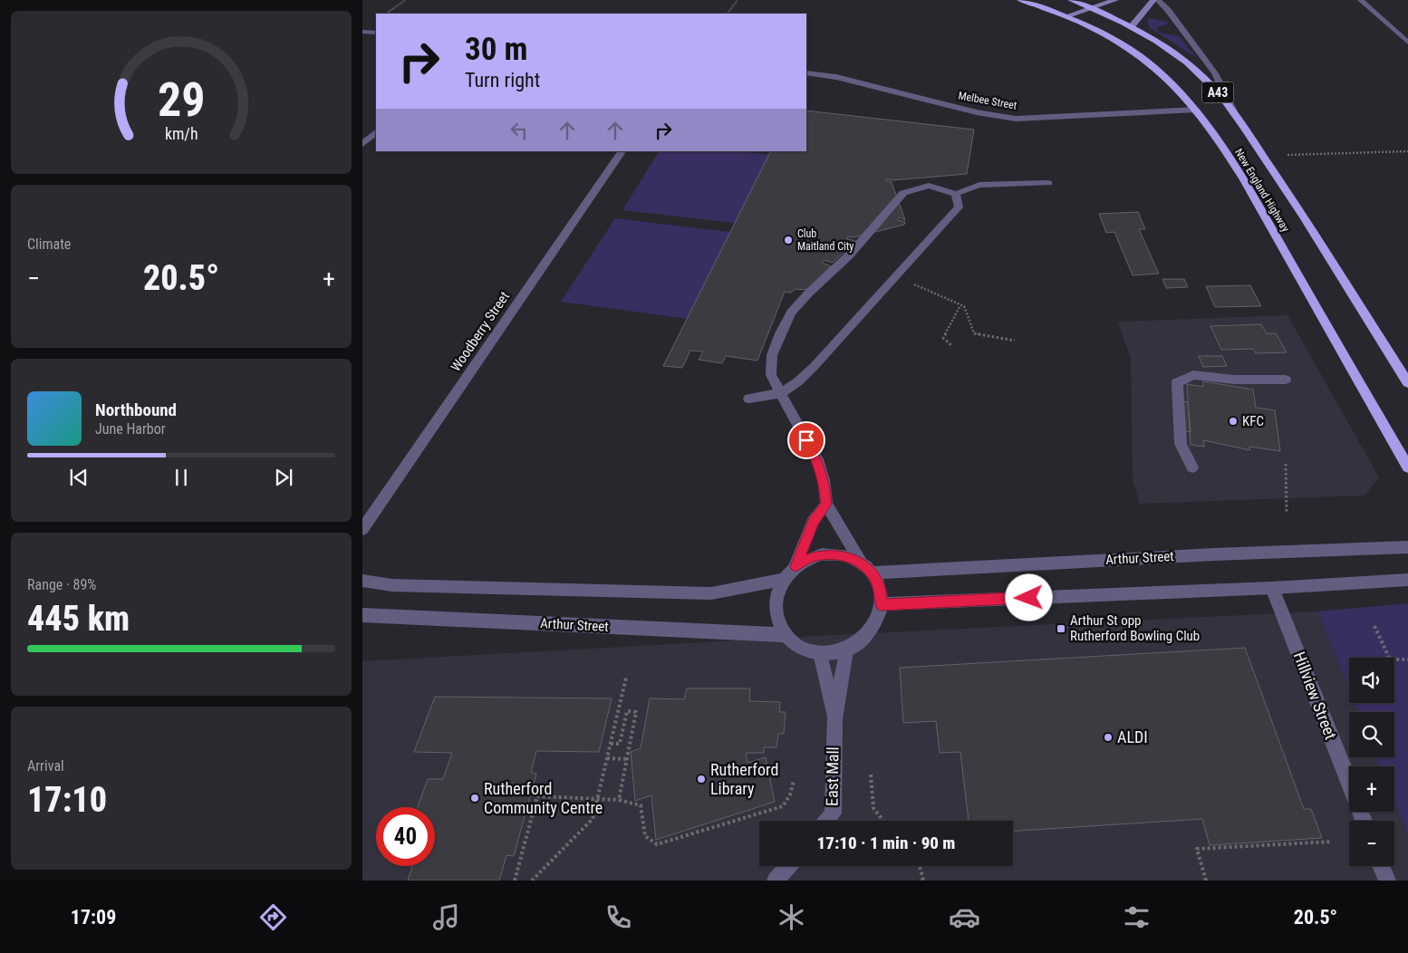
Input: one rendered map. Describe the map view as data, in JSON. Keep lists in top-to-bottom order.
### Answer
{
  "streets": {
    "highway": ["A43", "New England Highway"],
    "street": [
      "Melbee Street",
      "Woodberry Street",
      "Arthur Street",
      "Hillview Street",
      "East Mall"
    ]
  },
  "crossings": [
    ["Melbee Street", "New England Highway"],
    ["Arthur Street", "East Mall"]
  ],
  "places": {
    "other": [
      "Club Maitland City",
      "KFC",
      "ALDI",
      "Rutherford Library",
      "Rutherford Community Centre"
    ],
    "transit": ["Arthur St opp Rutherford Bowling Club"]
  },
  "page": {
    "turn": ["30 m", "Turn right"],
    "tile": [
      "Climate",
      ["Range · 89%", "445 km"],
      ["Arrival", "17:10"]
    ],
    "heat": ["−", "20.5°", "+"],
    "song": ["Northbound", "June Harbor"],
    "map_buttons": ["+", "−"],
    "limit": "40",
    "trip": "17:10 · 1 min · 90 m",
    "tabs": ["17:09", "20.5°"],
    "gauge": ["29", "km/h"]
  }
}
